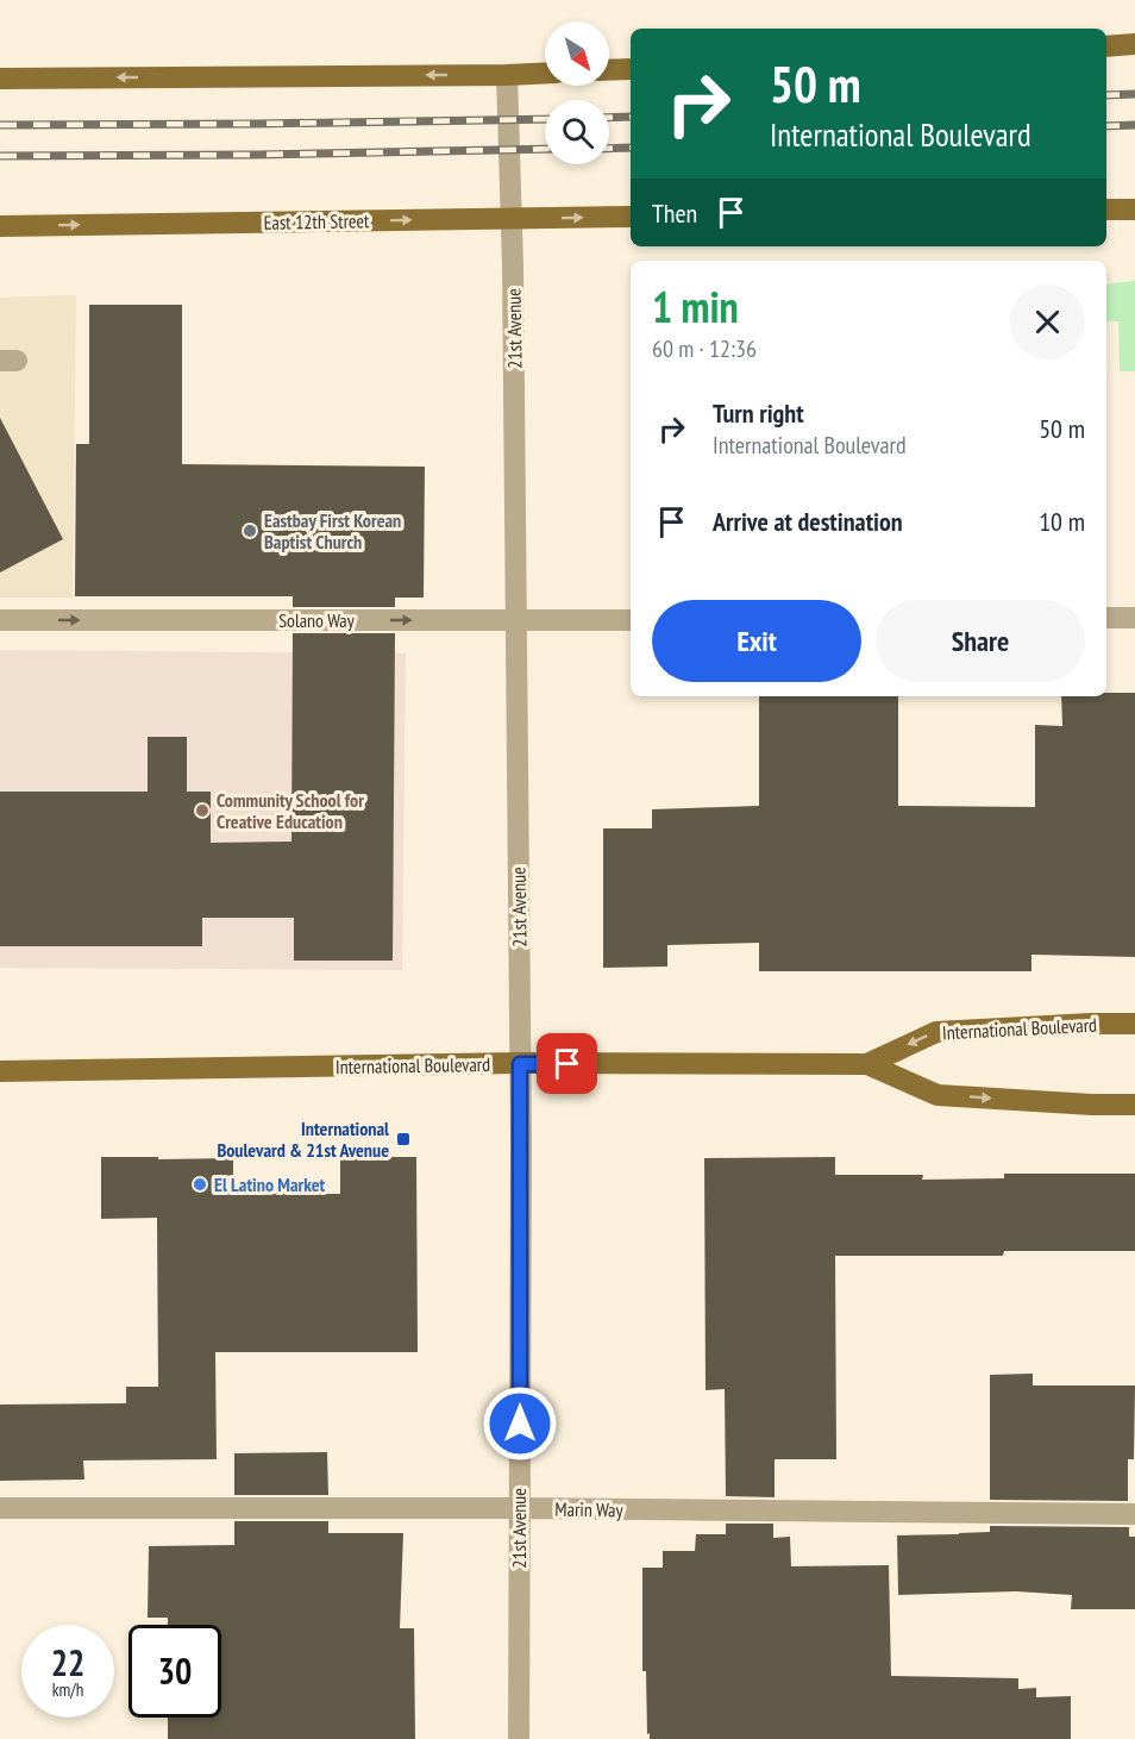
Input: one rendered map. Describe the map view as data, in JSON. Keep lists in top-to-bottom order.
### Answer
{
  "streets": {
    "main road": ["East 12th Street", "International Boulevard"],
    "street": ["21st Avenue", "Solano Way", "Marin Way"]
  },
  "crossings": [
    ["East 12th Street", "21st Avenue"],
    ["21st Avenue", "Solano Way"],
    ["21st Avenue", "International Boulevard"],
    ["21st Avenue", "Marin Way"]
  ],
  "one_way": ["Solano Way"],
  "places": {
    "other": ["Eastbay First Korean Baptist Church", "Community School for Creative Education", "El Latino Market"],
    "transit": ["International Boulevard & 21st Avenue"]
  },
  "north": "bottom right",
  "page": {
    "turn": ["50 m", "International Boulevard"],
    "then": "Then",
    "heading": ["1 min", "60 m · 12:36"],
    "list": [
      {
        "name": "Turn right",
        "note": "International Boulevard",
        "value": "50 m"
      },
      {
        "name": "Arrive at destination",
        "value": "10 m"
      }
    ],
    "buttons": ["Exit", "Share"],
    "speed": "22 km/h",
    "limit": "30"
  }
}
